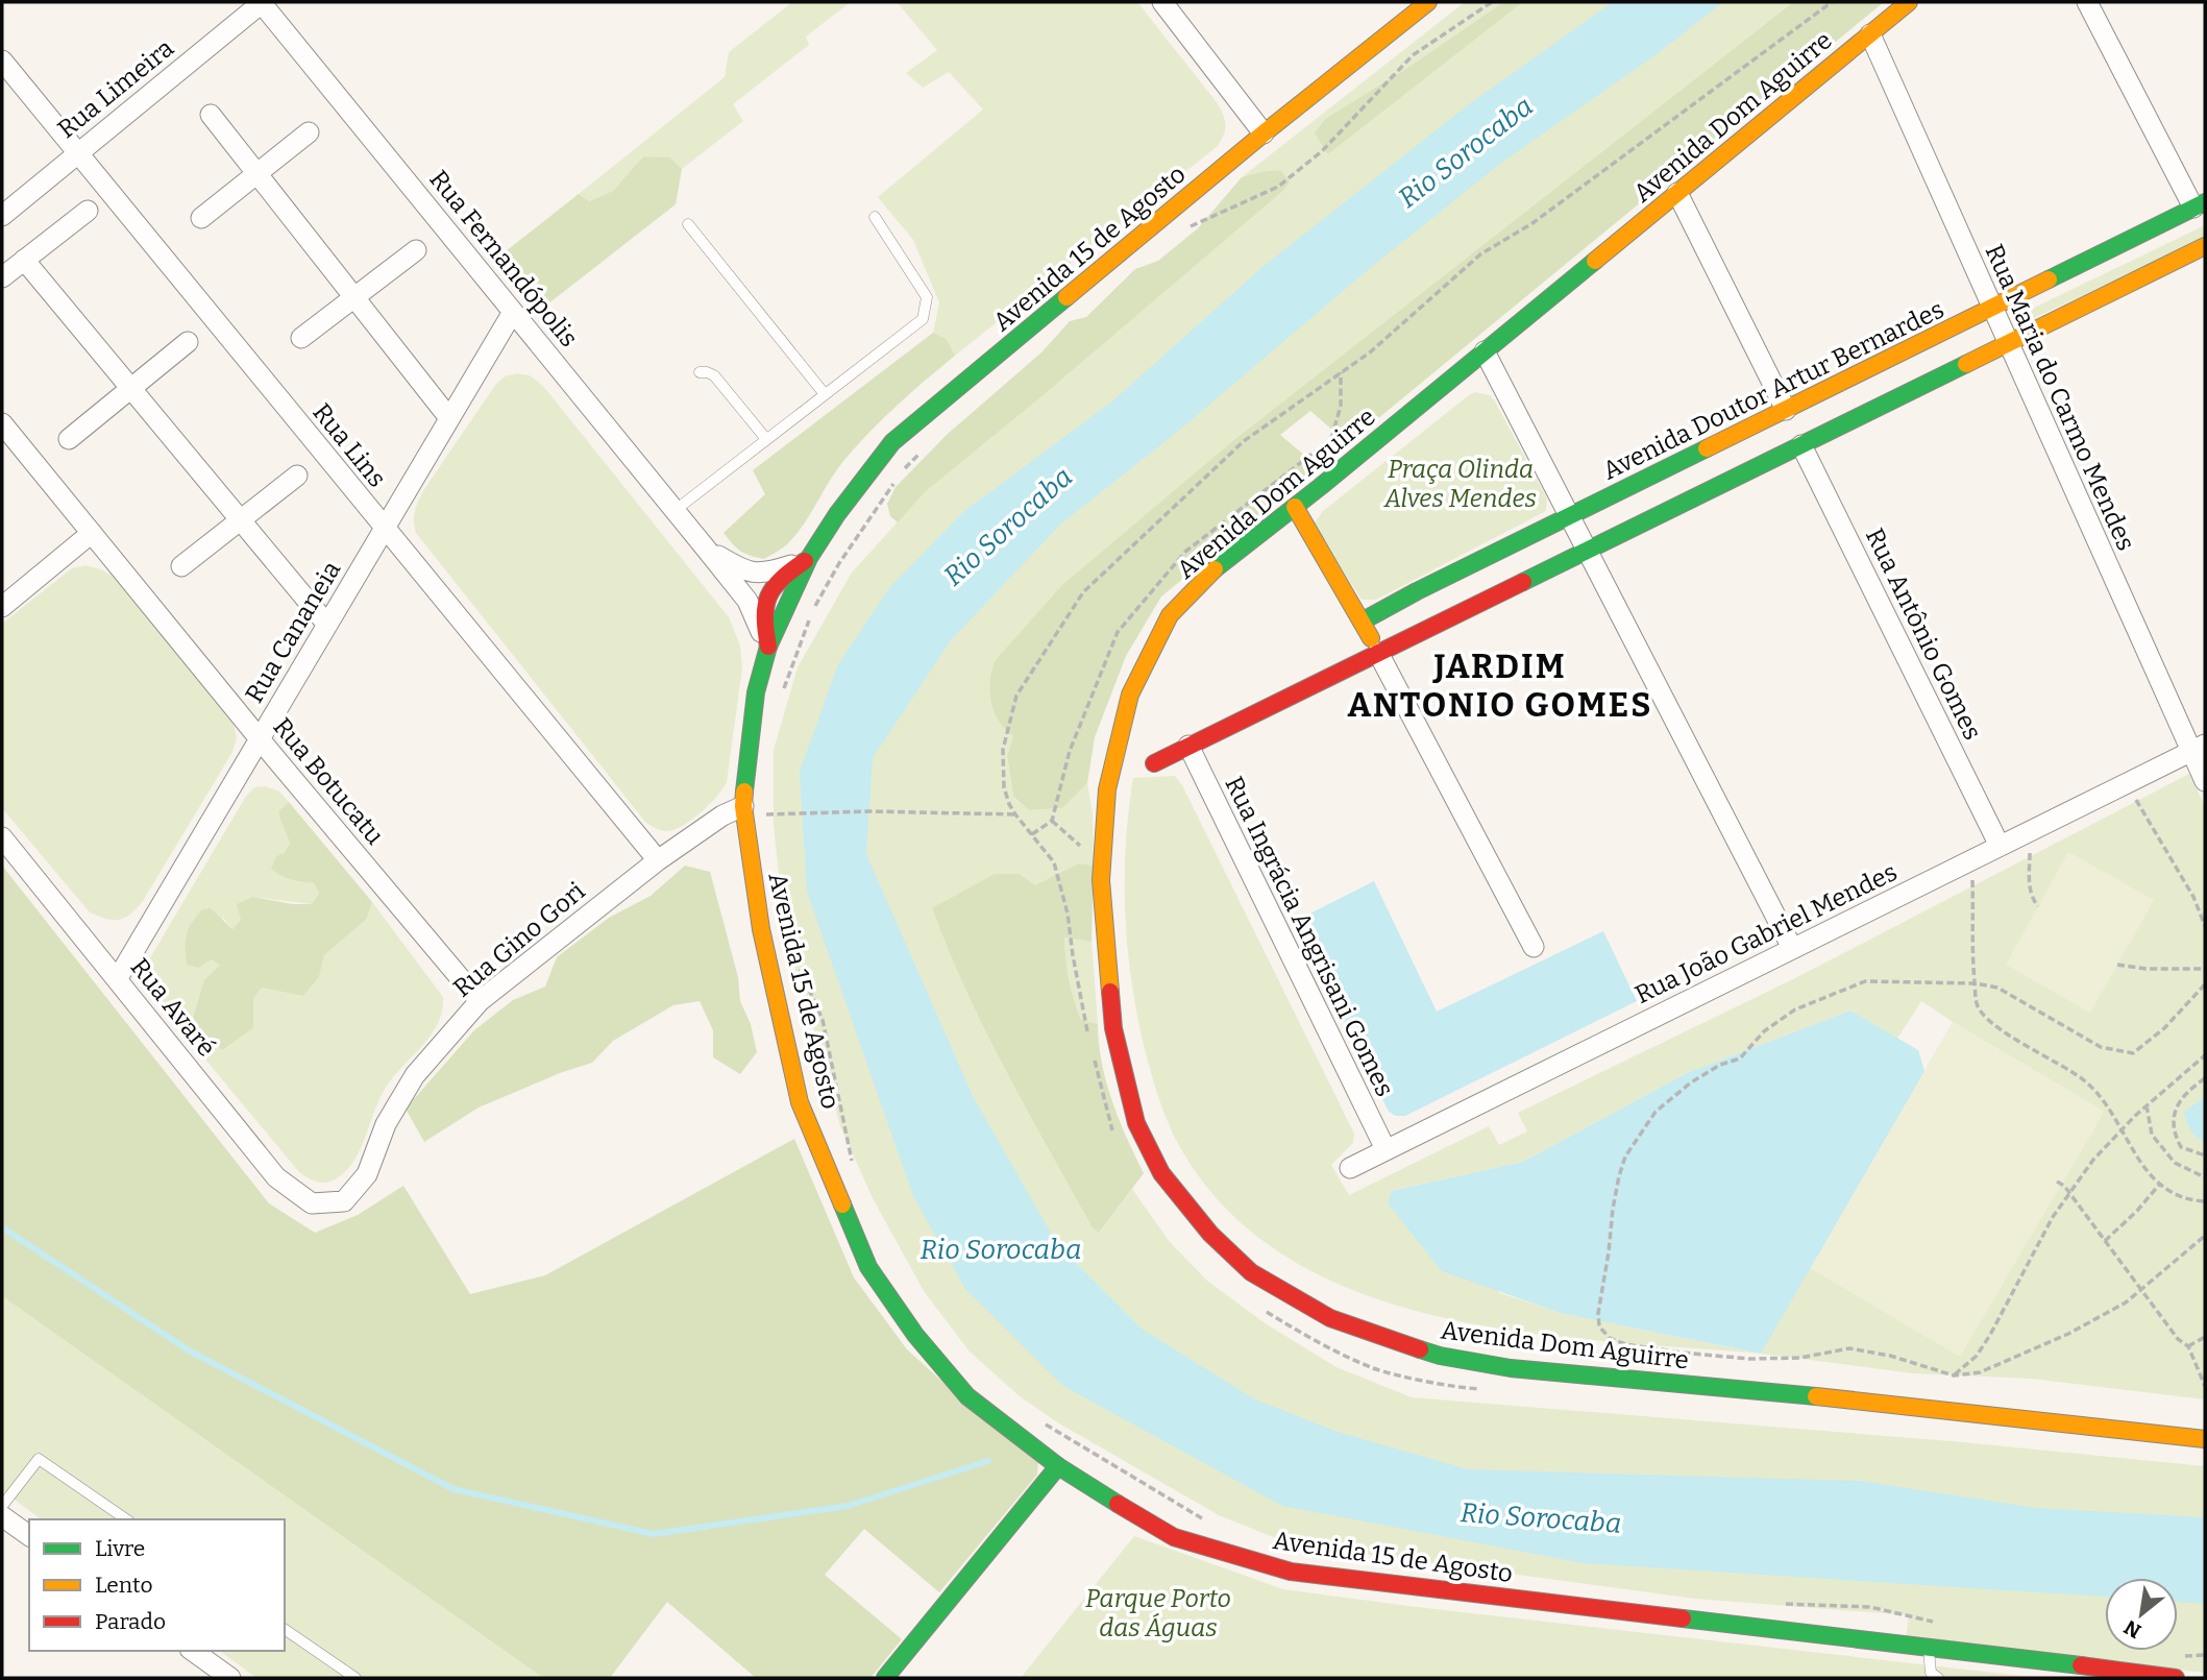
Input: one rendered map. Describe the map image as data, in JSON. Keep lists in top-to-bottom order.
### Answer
{
  "streets": {
    "main road": ["Avenida Dom Aguirre", "Avenida 15 de Agosto", "Avenida Doutor Artur Bernardes"],
    "street": [
      "Rua Limeira",
      "Rua Fernandópolis",
      "Rua Maria do Carmo Mendes",
      "Rua Lins",
      "Rua Cananeia",
      "Rua Antônio Gomes",
      "Rua Botucatu",
      "Rua João Gabriel Mendes",
      "Rua Ingrácia Angrisani Gomes",
      "Rua Gino Gori",
      "Rua Avaré"
    ]
  },
  "crossings": [
    ["Rua Limeira", "Rua Fernandópolis"],
    ["Rua Limeira", "Rua Lins"],
    ["Avenida Dom Aguirre", "Rua Maria do Carmo Mendes"],
    ["Avenida 15 de Agosto", "Rua Fernandópolis"],
    ["Avenida 15 de Agosto", "Rua Gino Gori"],
    ["Rua Fernandópolis", "Rua Cananeia"],
    ["Avenida Doutor Artur Bernardes", "Rua Maria do Carmo Mendes"],
    ["Rua Maria do Carmo Mendes", "Rua João Gabriel Mendes"],
    ["Rua Lins", "Rua Cananeia"],
    ["Rua Lins", "Rua Gino Gori"],
    ["Rua Cananeia", "Rua Botucatu"],
    ["Rua Cananeia", "Rua Avaré"],
    ["Rua Antônio Gomes", "Rua João Gabriel Mendes"],
    ["Rua Botucatu", "Rua Gino Gori"],
    ["Rua João Gabriel Mendes", "Rua Ingrácia Angrisani Gomes"],
    ["Rua Gino Gori", "Rua Avaré"]
  ],
  "districts": ["JARDIM ANTONIO GOMES"],
  "water": ["Rio Sorocaba"],
  "parks": ["Praça Olinda Alves Mendes", "Parque Porto das Águas"],
  "legend": ["Livre", "Lento", "Parado"],
  "north": "bottom left"
}
